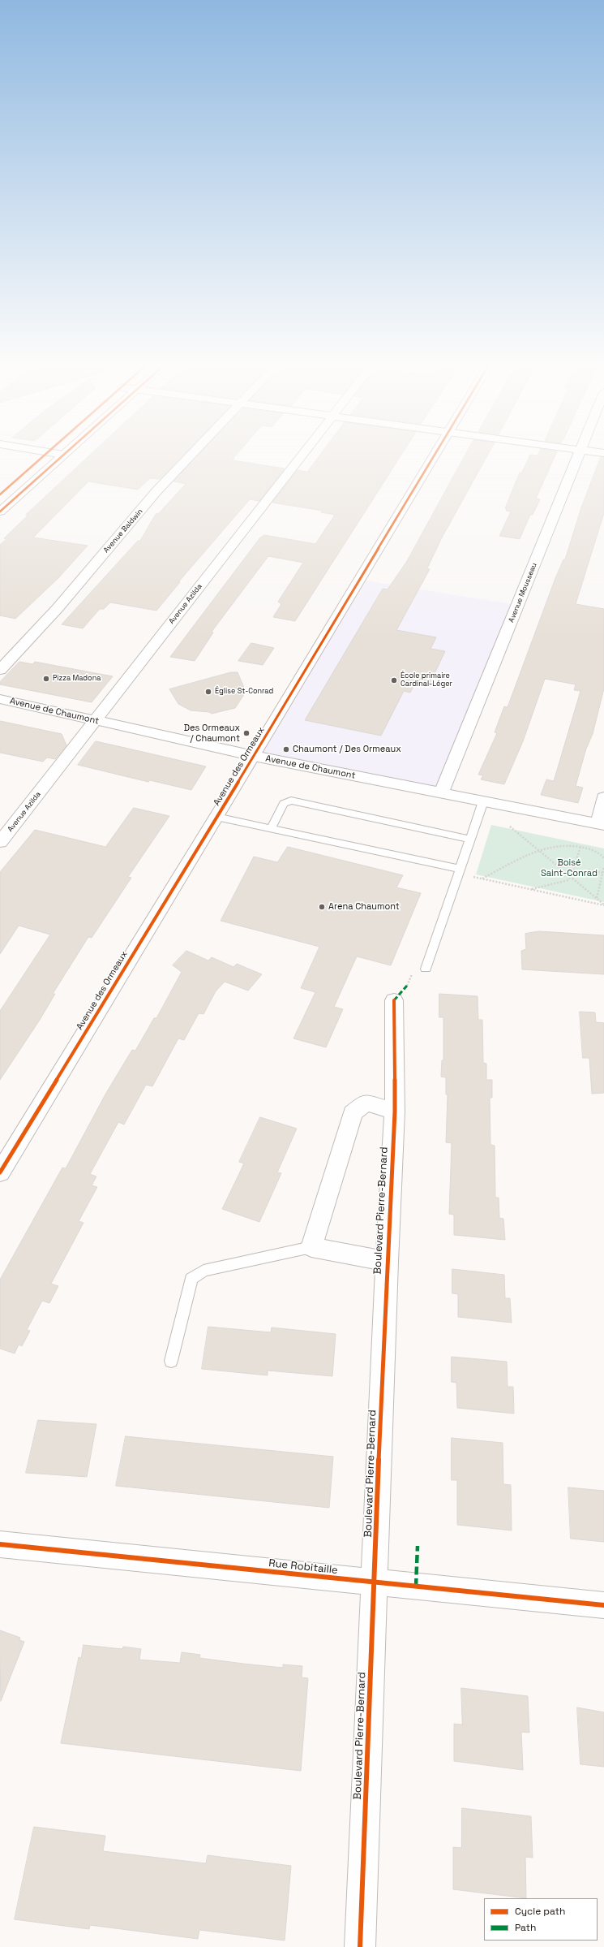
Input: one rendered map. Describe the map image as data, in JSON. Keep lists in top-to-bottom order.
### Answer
{
  "streets": {
    "street": [
      "Avenue Baldwin",
      "Avenue Mousseau",
      "Avenue Azilda",
      "Avenue de Chaumont",
      "Avenue des Ormeaux",
      "Boulevard Pierre-Bernard",
      "Rue Robitaille"
    ]
  },
  "crossings": [
    ["Avenue Mousseau", "Avenue de Chaumont"],
    ["Avenue Azilda", "Avenue de Chaumont"],
    ["Avenue de Chaumont", "Avenue des Ormeaux"],
    ["Boulevard Pierre-Bernard", "Rue Robitaille"]
  ],
  "parks": ["Boisé Saint-Conrad"],
  "places": [
    "Pizza Madona",
    "École primaire Cardinal-Léger",
    "Église St-Conrad",
    "Des Ormeaux / Chaumont",
    "Chaumont / Des Ormeaux",
    "Arena Chaumont"
  ],
  "legend": ["Cycle path", "Path"]
}
